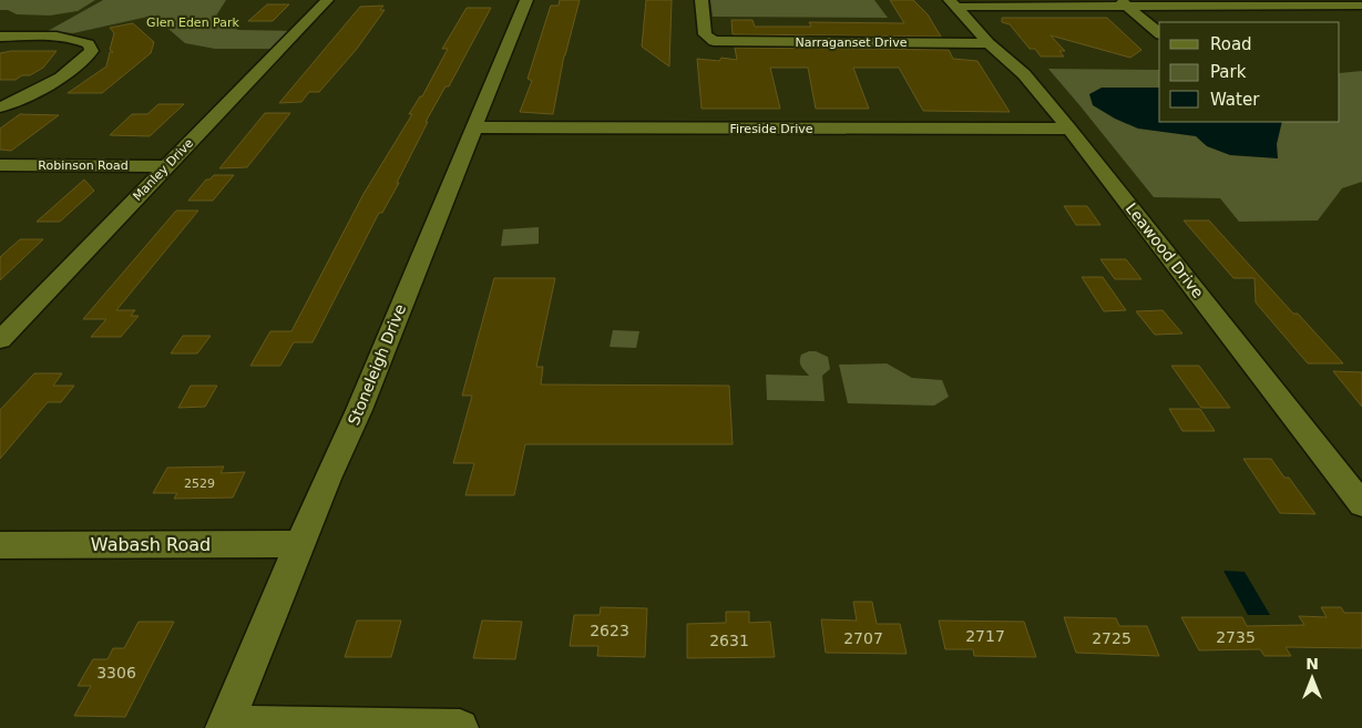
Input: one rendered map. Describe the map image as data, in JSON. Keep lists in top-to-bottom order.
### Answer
{
  "streets": {
    "street": [
      "Narraganset Drive",
      "Fireside Drive",
      "Robinson Road",
      "Manley Drive",
      "Leawood Drive",
      "Stoneleigh Drive",
      "Wabash Road"
    ]
  },
  "crossings": [
    ["Narraganset Drive", "Leawood Drive"],
    ["Fireside Drive", "Leawood Drive"],
    ["Fireside Drive", "Stoneleigh Drive"],
    ["Robinson Road", "Manley Drive"],
    ["Stoneleigh Drive", "Wabash Road"]
  ],
  "parks": ["Glen Eden Park"],
  "house_numbers": [
    "2529",
    "2623",
    "2717",
    "2735",
    "2707",
    "2725",
    "2631",
    "3306"
  ],
  "legend": ["Road", "Park", "Water"],
  "north": "top"
}
